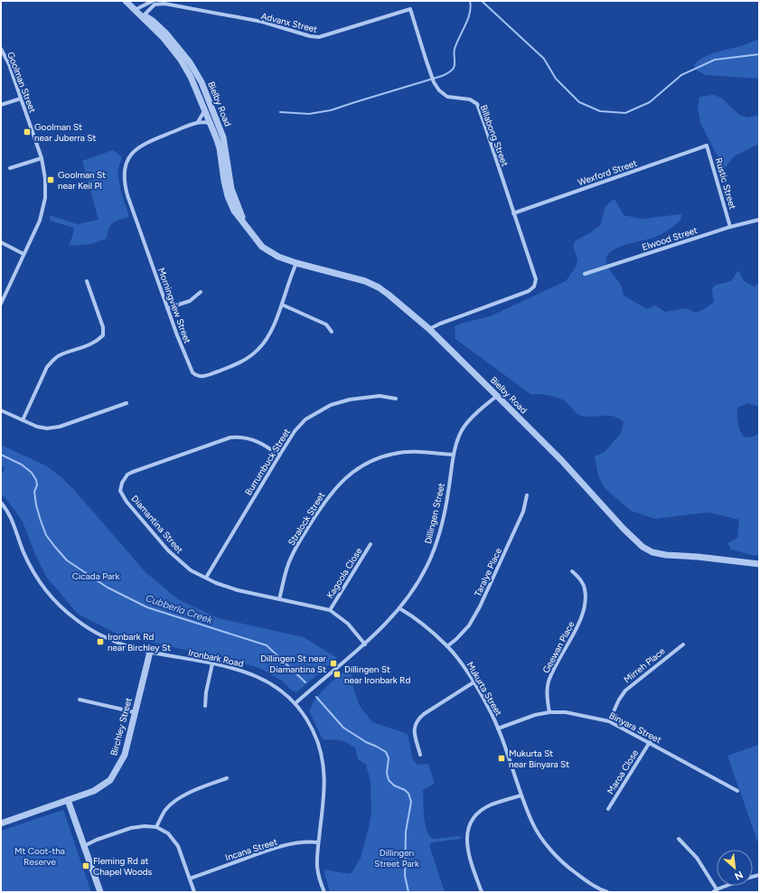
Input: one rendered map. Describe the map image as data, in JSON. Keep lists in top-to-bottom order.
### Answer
{
  "streets": {
    "street": [
      "Advanx Street",
      "Goolman Street",
      "Bielby Road",
      "Billabong Street",
      "Wexford Street",
      "Rustic Street",
      "Elwood Street",
      "Morningview Street",
      "Burrumbuck Street",
      "Dillingen Street",
      "Stralock Street",
      "Diamantina Street",
      "Taralye Place",
      "Kagoola Close",
      "Geewan Place",
      "Ironbark Road",
      "Mirreh Place",
      "Mukurta Street",
      "Birchley Street",
      "Binyara Street",
      "Maroa Close",
      "Incana Street"
    ]
  },
  "crossings": [
    ["Advanx Street", "Bielby Road"],
    ["Advanx Street", "Billabong Street"],
    ["Bielby Road", "Billabong Street"],
    ["Bielby Road", "Morningview Street"],
    ["Bielby Road", "Dillingen Street"],
    ["Billabong Street", "Wexford Street"],
    ["Wexford Street", "Rustic Street"],
    ["Rustic Street", "Elwood Street"],
    ["Burrumbuck Street", "Diamantina Street"],
    ["Dillingen Street", "Stralock Street"],
    ["Dillingen Street", "Diamantina Street"],
    ["Dillingen Street", "Ironbark Road"],
    ["Dillingen Street", "Mukurta Street"],
    ["Stralock Street", "Diamantina Street"],
    ["Diamantina Street", "Kagoola Close"],
    ["Taralye Place", "Mukurta Street"],
    ["Geewan Place", "Binyara Street"],
    ["Ironbark Road", "Birchley Street"],
    ["Ironbark Road", "Incana Street"],
    ["Mirreh Place", "Binyara Street"],
    ["Mukurta Street", "Binyara Street"],
    ["Binyara Street", "Maroa Close"]
  ],
  "water": ["Cubberla Creek"],
  "parks": ["Cicada Park", "Mt Coot-tha Reserve", "Dillingen Street Park"],
  "places": {
    "transit": [
      "Goolman St near Juberra St",
      "Goolman St near Keil Pl",
      "Ironbark Rd near Birchley St",
      "Dillingen St near Diamantina St",
      "Dillingen St near Ironbark Rd",
      "Mukurta St near Binyara St",
      "Fleming Rd at Chapel Woods"
    ]
  },
  "north": "bottom right"
}
